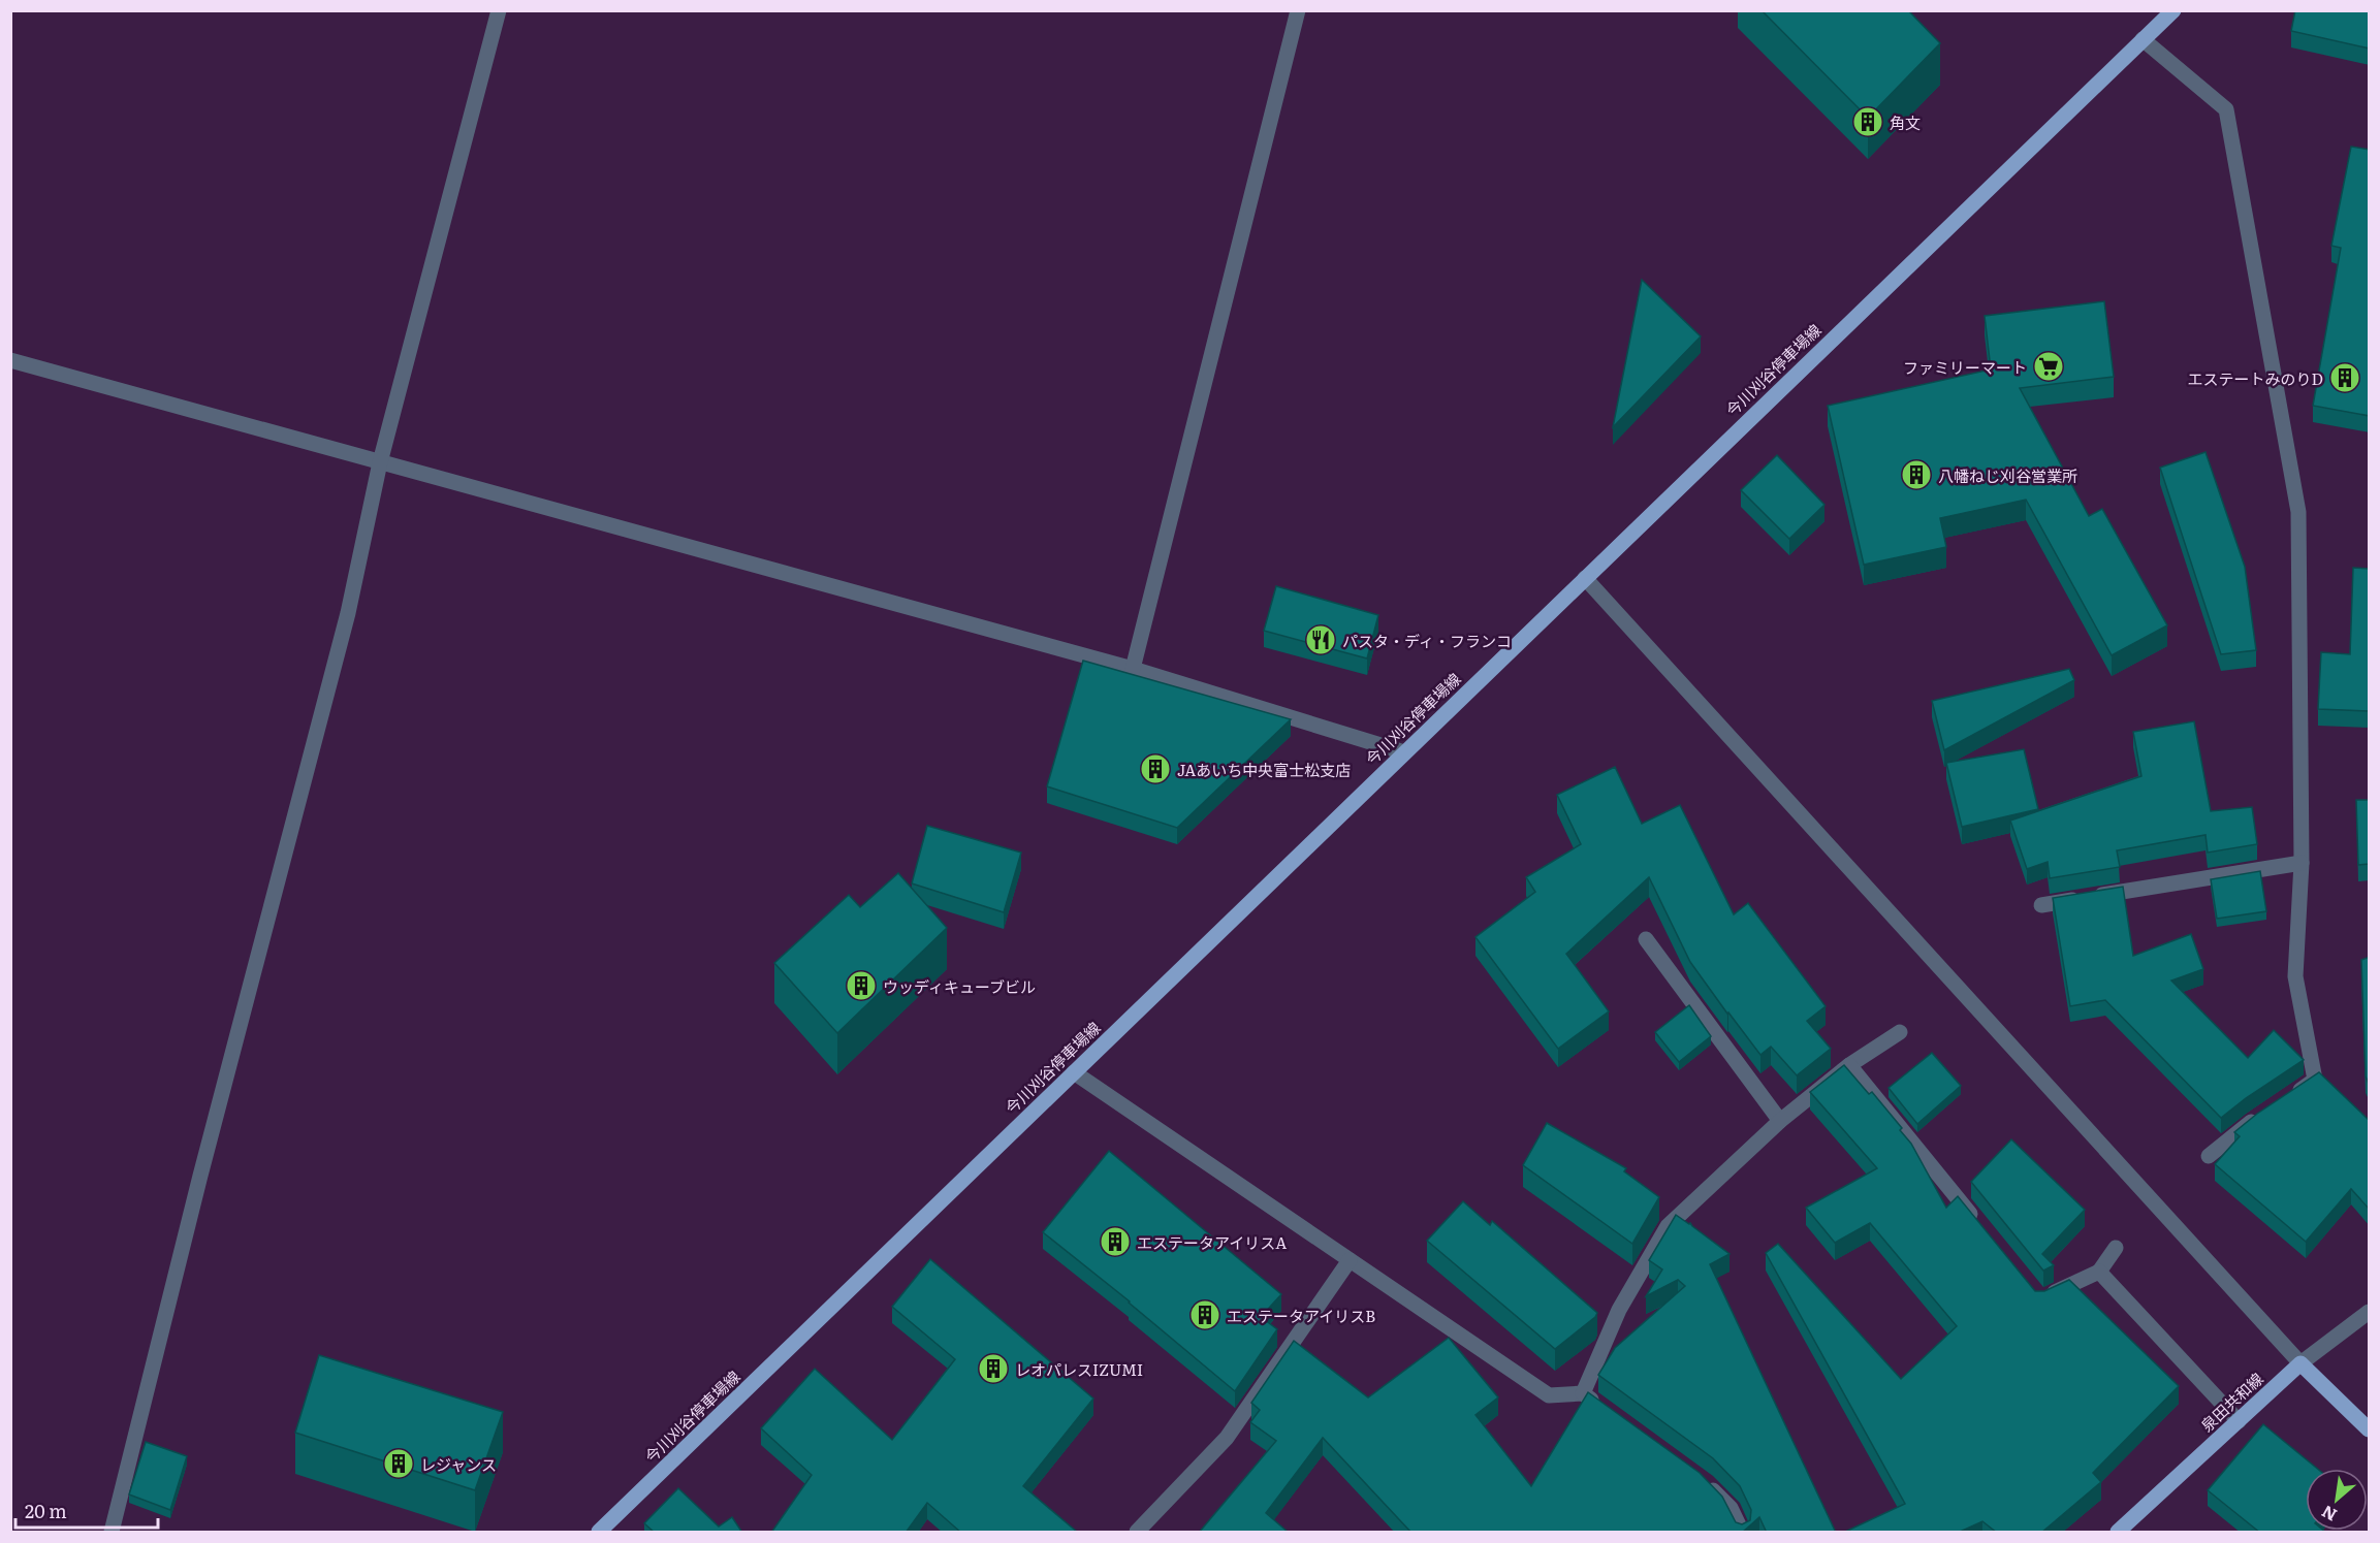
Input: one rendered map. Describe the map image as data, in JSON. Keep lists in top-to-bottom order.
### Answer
{
  "streets": {
    "main road": ["今川刈谷停車場線", "泉田共和線"]
  },
  "places": {
    "building": [
      "角文",
      "エステートみのりD",
      "八幡ねじ刈谷営業所",
      "JAあいち中央富士松支店",
      "ウッディキューブビル",
      "エステータアイリスA",
      "エステータアイリスB",
      "レオパレスIZUMI",
      "レジャンス"
    ],
    "supermarket": ["ファミリーマート"],
    "restaurant": ["パスタ・ディ・フランコ"]
  },
  "scale_bar": "20 m",
  "north": "bottom left"
}
